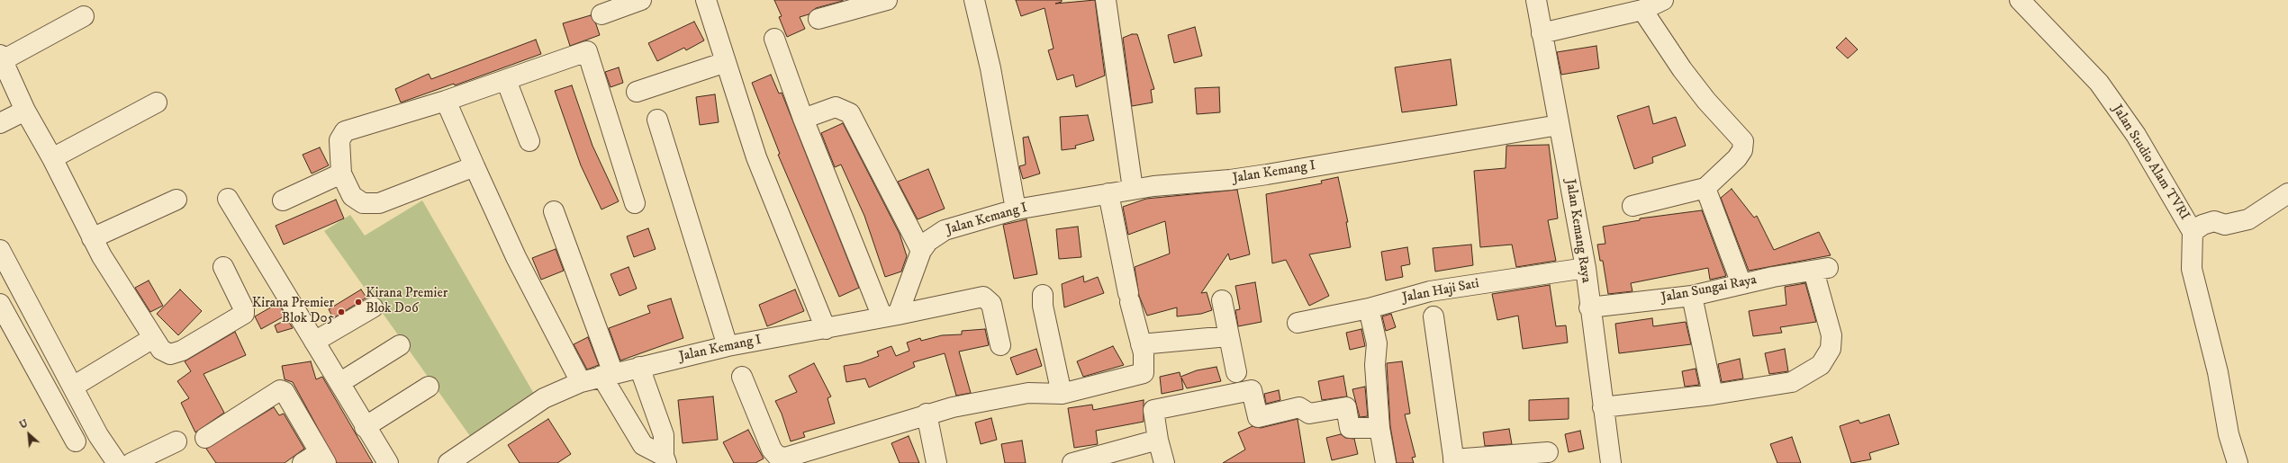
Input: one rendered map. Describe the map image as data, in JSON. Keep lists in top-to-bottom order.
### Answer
{
  "streets": {
    "street": [
      "Jalan Studio Alam TVRI",
      "Jalan Kemang I",
      "Jalan Kemang Raya",
      "Jalan Sungai Raya",
      "Jalan Haji Sati"
    ]
  },
  "crossings": [
    ["Jalan Kemang I", "Jalan Kemang Raya"],
    ["Jalan Kemang Raya", "Jalan Sungai Raya"],
    ["Jalan Kemang Raya", "Jalan Haji Sati"]
  ],
  "places": ["Kirana Premier Blok D06", "Kirana Premier Blok D05"],
  "north": "top left"
}
